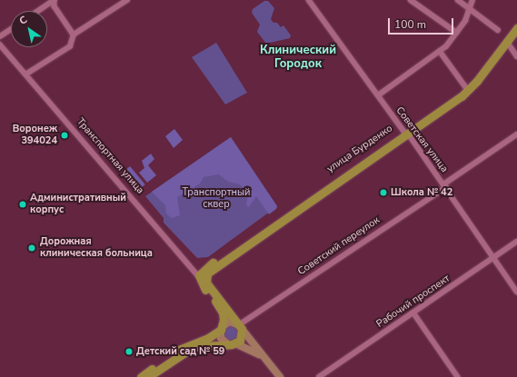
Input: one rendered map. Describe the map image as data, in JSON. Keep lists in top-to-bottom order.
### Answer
{
  "streets": {
    "main road": ["улица Бурденко"],
    "street": [
      "Советская улица",
      "Транспортная улица",
      "Советский переулок",
      "Рабочий проспект"
    ]
  },
  "crossings": [
    ["Советская улица", "улица Бурденко"],
    ["Советская улица", "Советский переулок"],
    ["Советская улица", "Рабочий проспект"],
    ["улица Бурденко", "Транспортная улица"]
  ],
  "districts": ["Клинический Городок"],
  "parks": ["Транспортный сквер"],
  "places": [
    "Воронеж 394024",
    "Школа № 42",
    "Административный корпус",
    "Дорожная клиническая больница",
    "Детский сад № 59"
  ],
  "scale_bar": "100 m",
  "north": "top left"
}
